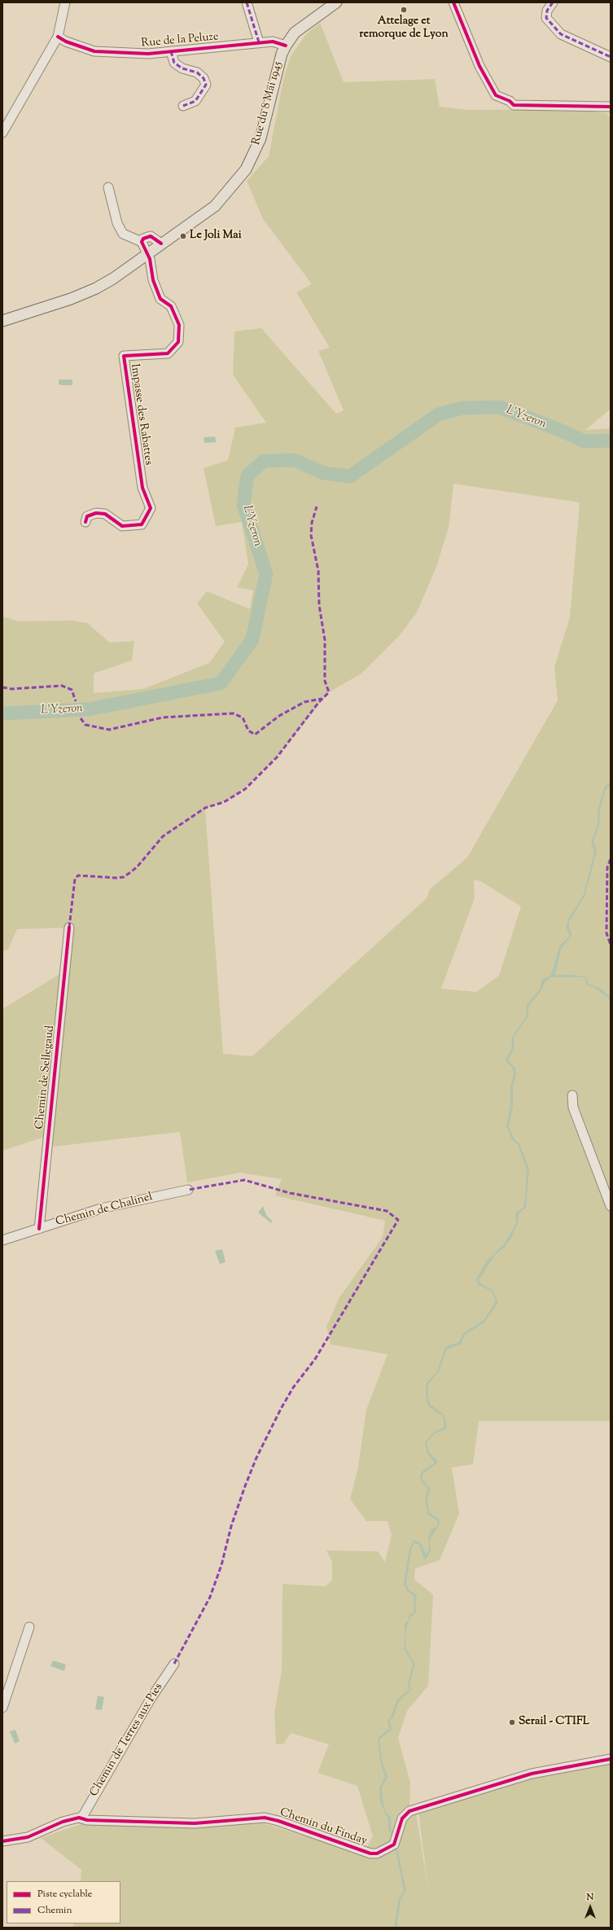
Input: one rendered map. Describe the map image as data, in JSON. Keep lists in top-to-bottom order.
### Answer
{
  "streets": {
    "main road": ["Rue du 8 Mai 1945"],
    "street": [
      "Rue de la Peluze",
      "Impasse des Rabattes",
      "Chemin de Sellegaud",
      "Chemin de Chalinel",
      "Chemin de Terres aux Pies",
      "Chemin du Finday"
    ]
  },
  "crossings": [
    ["Rue de la Peluze", "Rue du 8 Mai 1945"],
    ["Rue du 8 Mai 1945", "Impasse des Rabattes"],
    ["Chemin de Sellegaud", "Chemin de Chalinel"],
    ["Chemin de Terres aux Pies", "Chemin du Finday"]
  ],
  "water": ["L'Yzeron"],
  "places": ["Attelage et remorque de Lyon", "Le Joli Mai", "Serail - CTIFL"],
  "legend": ["Piste cyclable", "Chemin"],
  "north": "top"
}
